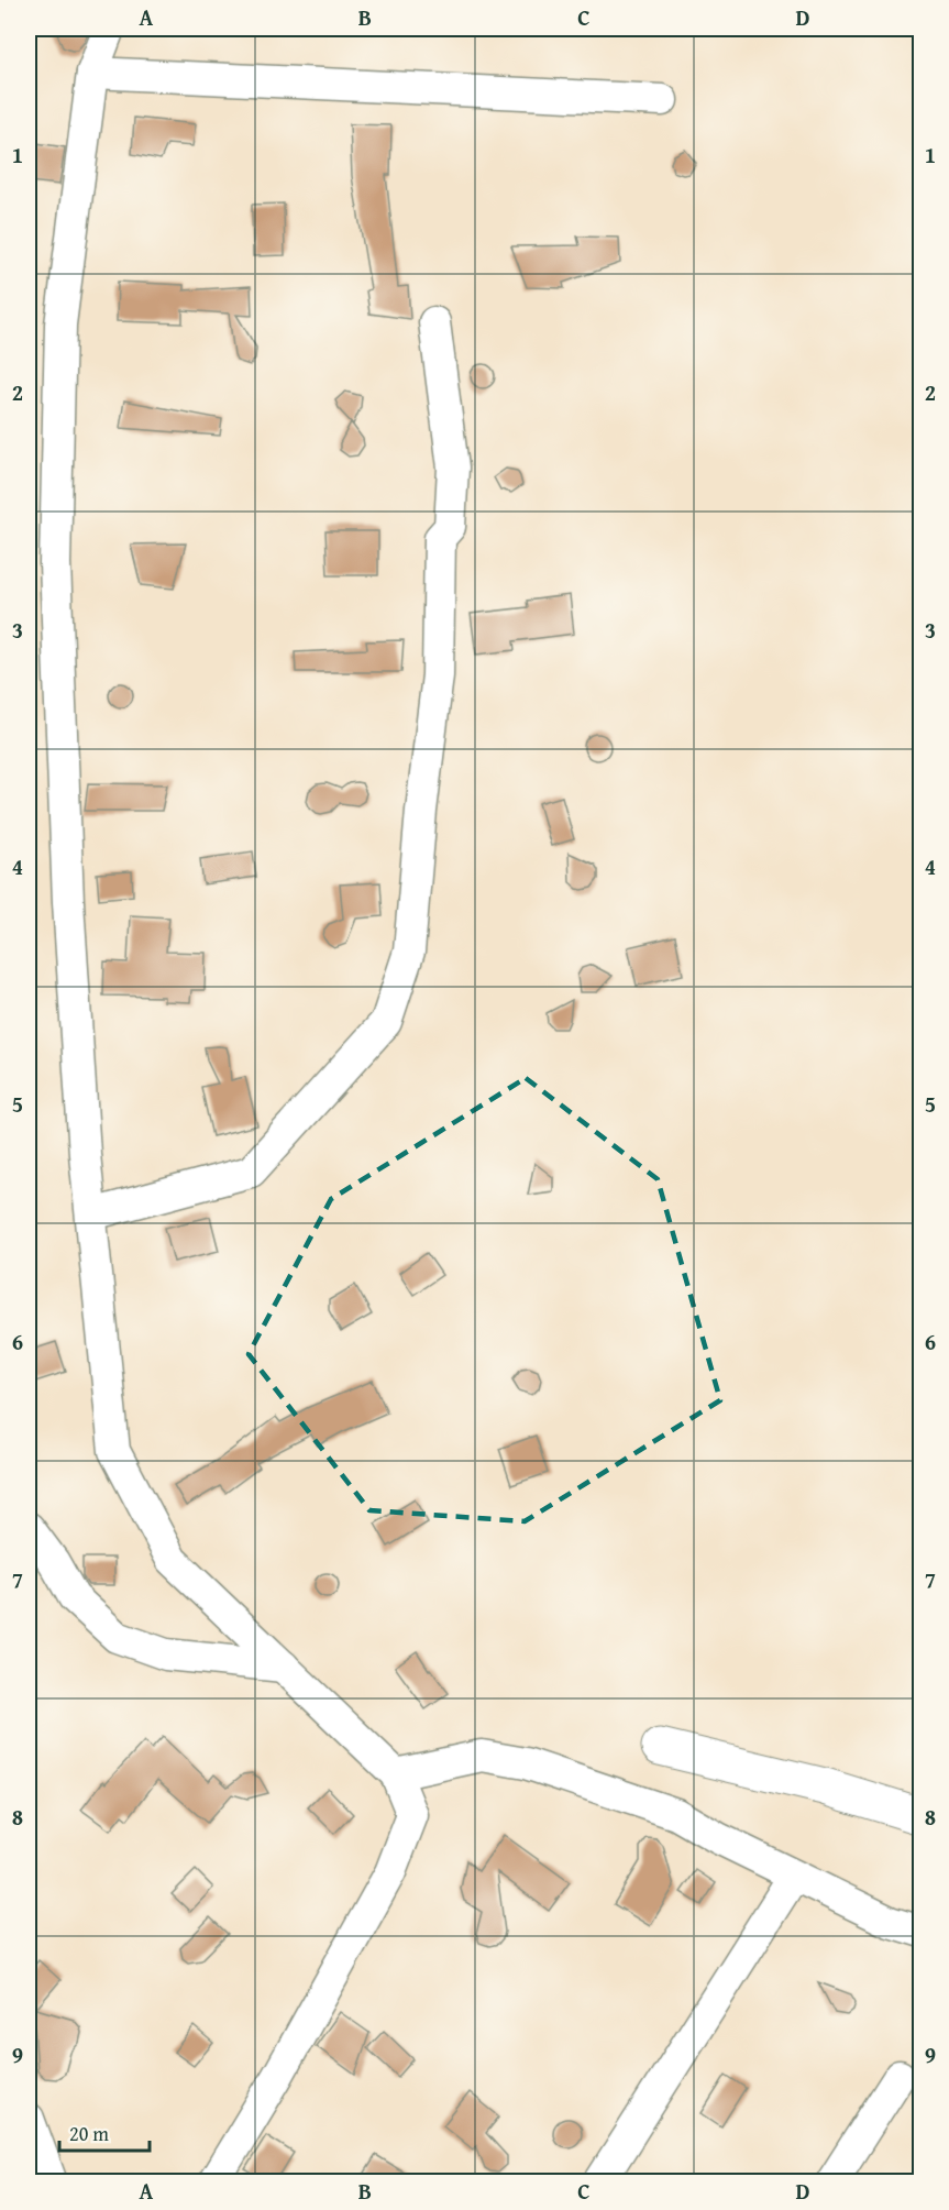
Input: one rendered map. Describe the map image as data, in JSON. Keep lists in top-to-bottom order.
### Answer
{
  "scale_bar": "20 m",
  "grid": {
    "columns": [
      "A",
      "B",
      "C",
      "D"
    ],
    "rows": [
      "1",
      "2",
      "3",
      "4",
      "5",
      "6",
      "7",
      "8",
      "9"
    ]
  }
}
